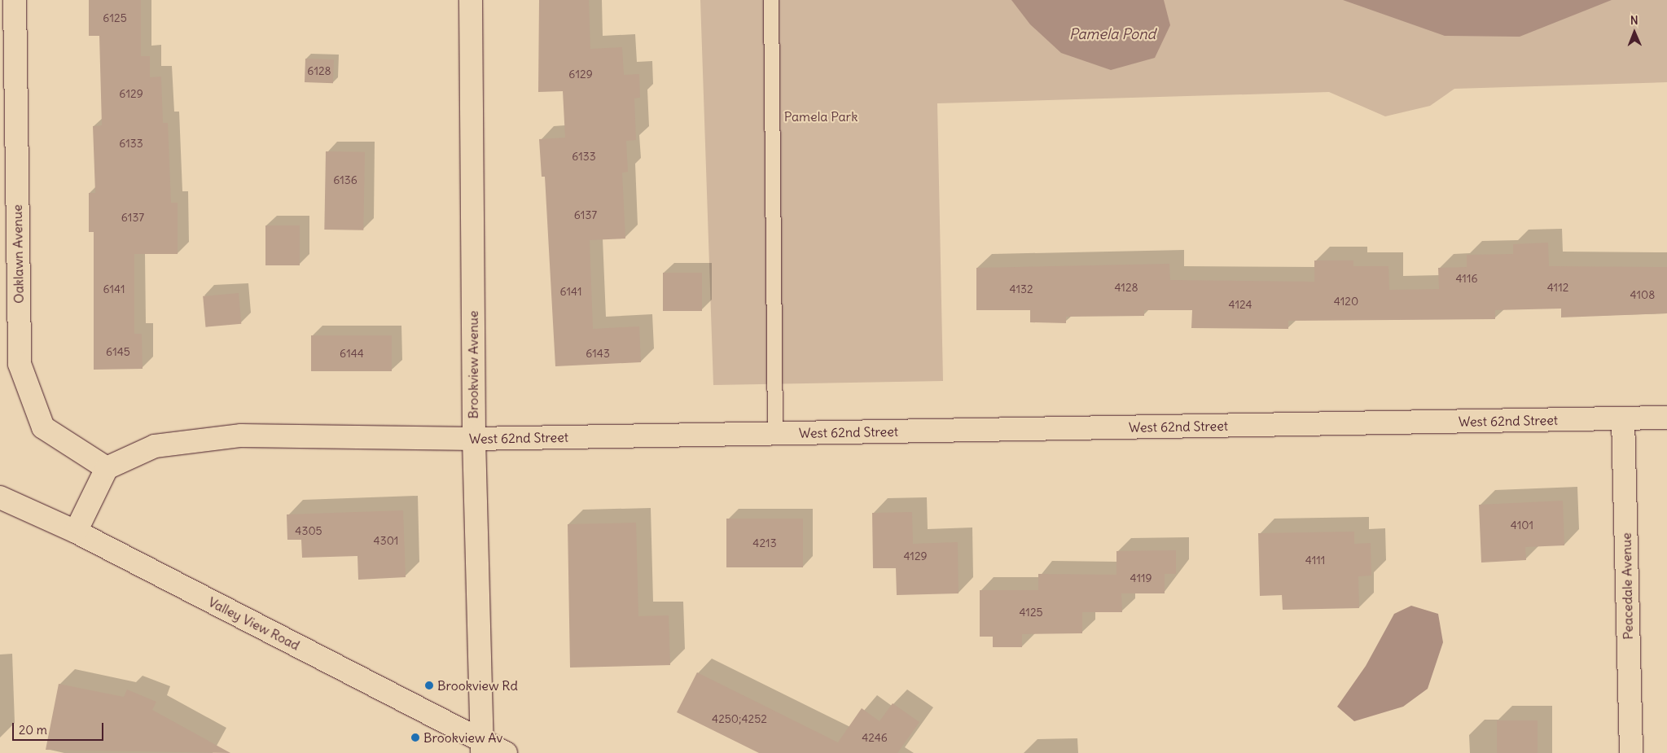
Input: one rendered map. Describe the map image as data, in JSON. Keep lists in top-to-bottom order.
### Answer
{
  "streets": {
    "street": [
      "Oaklawn Avenue",
      "Brookview Avenue",
      "West 62nd Street",
      "Peacedale Avenue",
      "Valley View Road"
    ]
  },
  "crossings": [
    ["Oaklawn Avenue", "West 62nd Street"],
    ["Brookview Avenue", "West 62nd Street"],
    ["Brookview Avenue", "Valley View Road"],
    ["West 62nd Street", "Peacedale Avenue"]
  ],
  "water": ["Pamela Pond"],
  "parks": ["Pamela Park"],
  "places": ["Brookview Rd", "Brookview Av"],
  "house_numbers": [
    "6125",
    "6128",
    "6129",
    "6129",
    "6133",
    "6133",
    "6136",
    "6137",
    "6137",
    "4116",
    "4128",
    "4112",
    "6141",
    "4132",
    "6141",
    "4108",
    "4120",
    "4124",
    "6145",
    "6144",
    "6143",
    "4101",
    "4305",
    "4301",
    "4213",
    "4129",
    "4111",
    "4119",
    "4125",
    "4250;4252",
    "4246"
  ],
  "scale_bar": "20 m",
  "north": "top"
}
